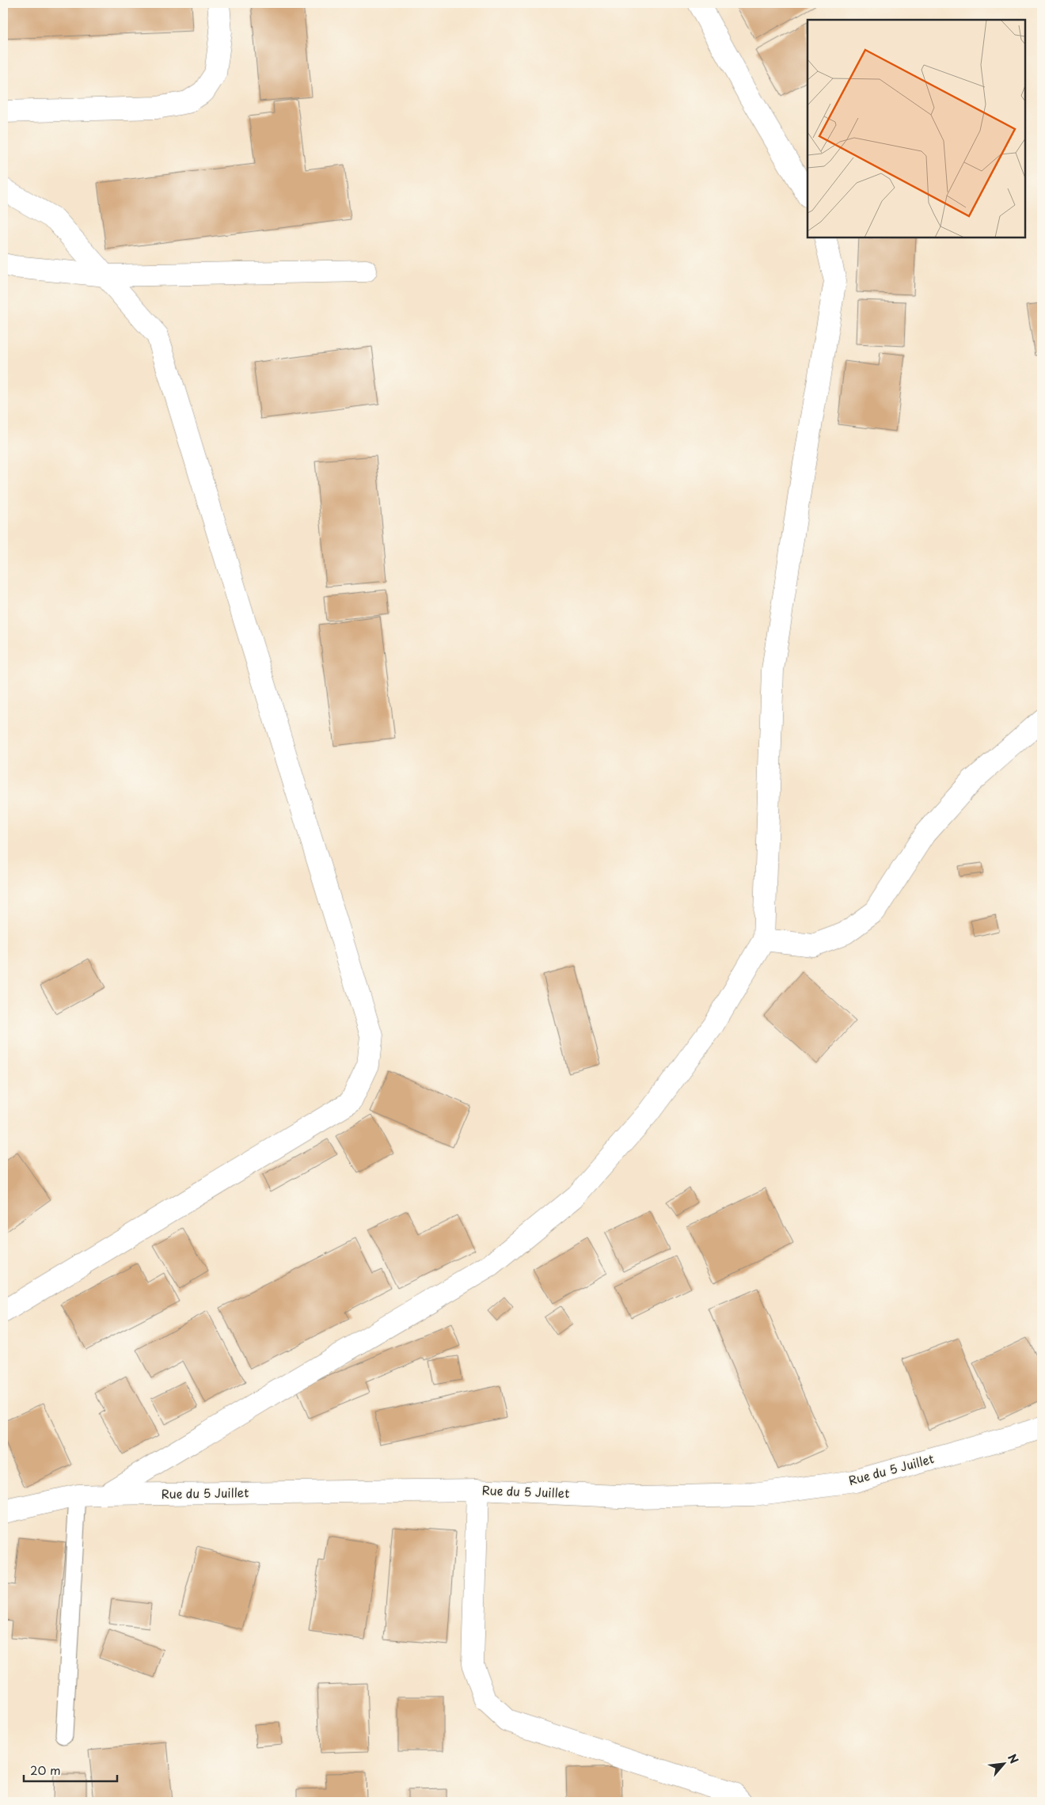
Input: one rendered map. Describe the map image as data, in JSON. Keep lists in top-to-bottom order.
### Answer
{
  "streets": {
    "street": ["Rue du 5 Juillet"]
  },
  "scale_bar": "20 m",
  "north": "top right"
}
